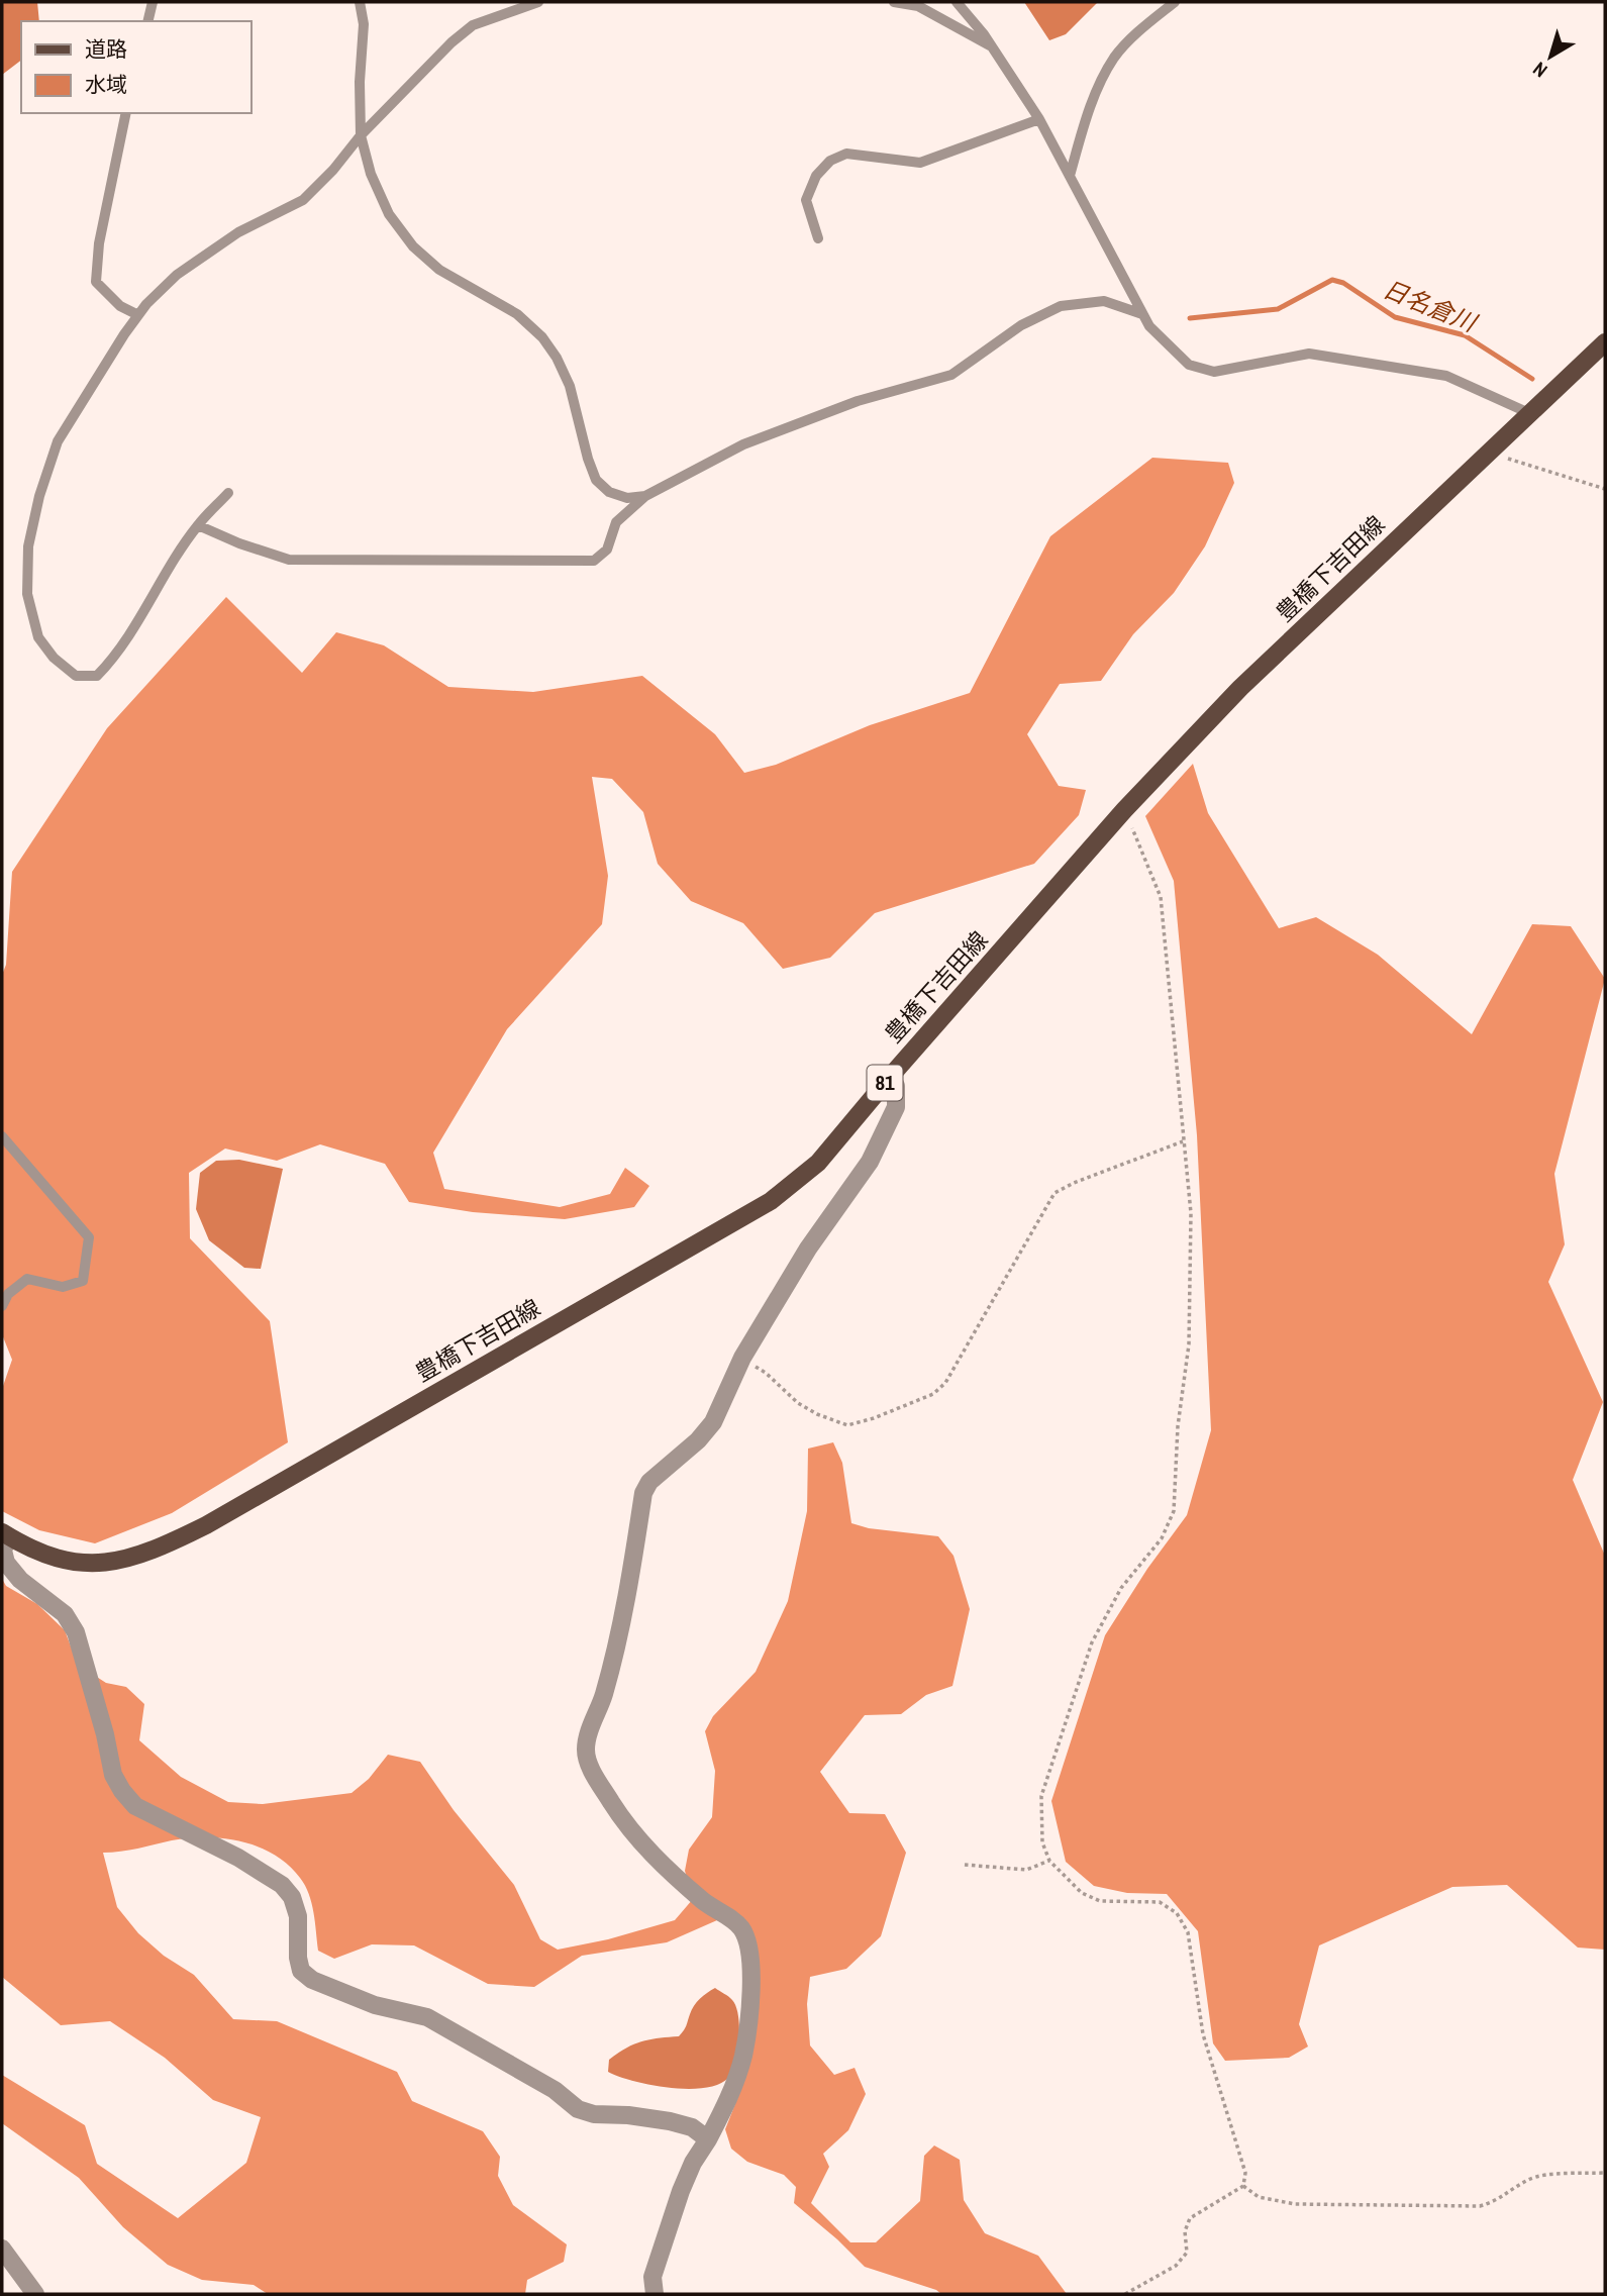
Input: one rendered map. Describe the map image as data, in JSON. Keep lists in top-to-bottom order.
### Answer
{
  "streets": {
    "main road": ["豊橋下吉田線", "81"]
  },
  "water": ["日名倉川"],
  "legend": ["道路", "水域"],
  "north": "bottom left"
}
